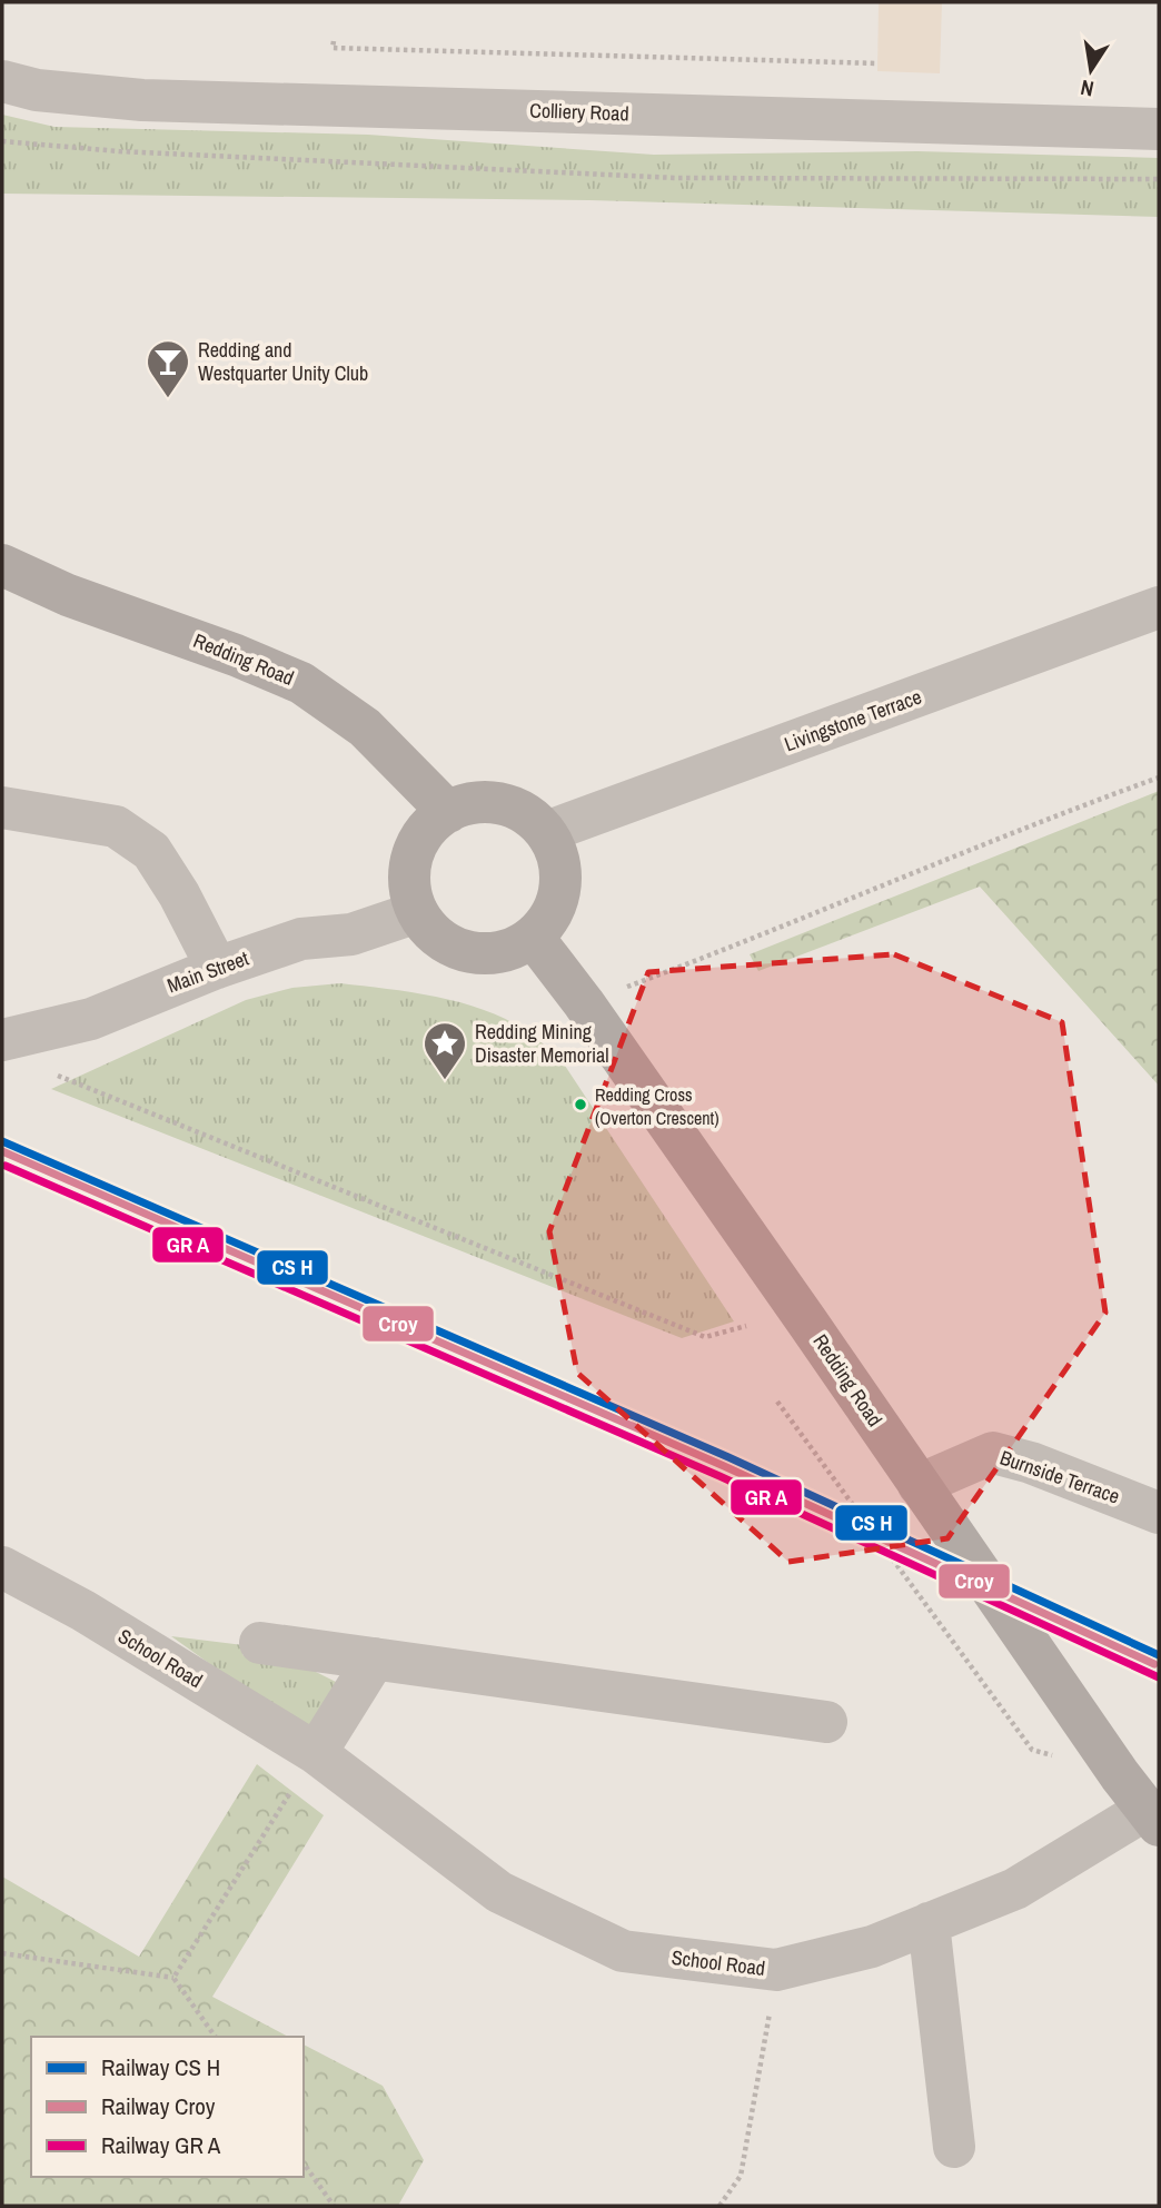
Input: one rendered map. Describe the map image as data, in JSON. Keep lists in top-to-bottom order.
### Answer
{
  "streets": {
    "main road": ["Redding Road"],
    "street": [
      "Colliery Road",
      "Livingstone Terrace",
      "Main Street",
      "Burnside Terrace",
      "School Road"
    ]
  },
  "crossings": [
    ["Redding Road", "Livingstone Terrace"],
    ["Redding Road", "Main Street"],
    ["Redding Road", "Burnside Terrace"],
    ["Redding Road", "School Road"],
    ["Livingstone Terrace", "Main Street"]
  ],
  "places": {
    "bar": ["Redding and Westquarter Unity Club"],
    "place": ["Redding Mining Disaster Memorial"],
    "other": ["Redding Cross (Overton Crescent)"]
  },
  "lines": ["rail line Croy"],
  "legend": ["Railway CS H", "Railway Croy", "Railway GR A"],
  "north": "bottom"
}
